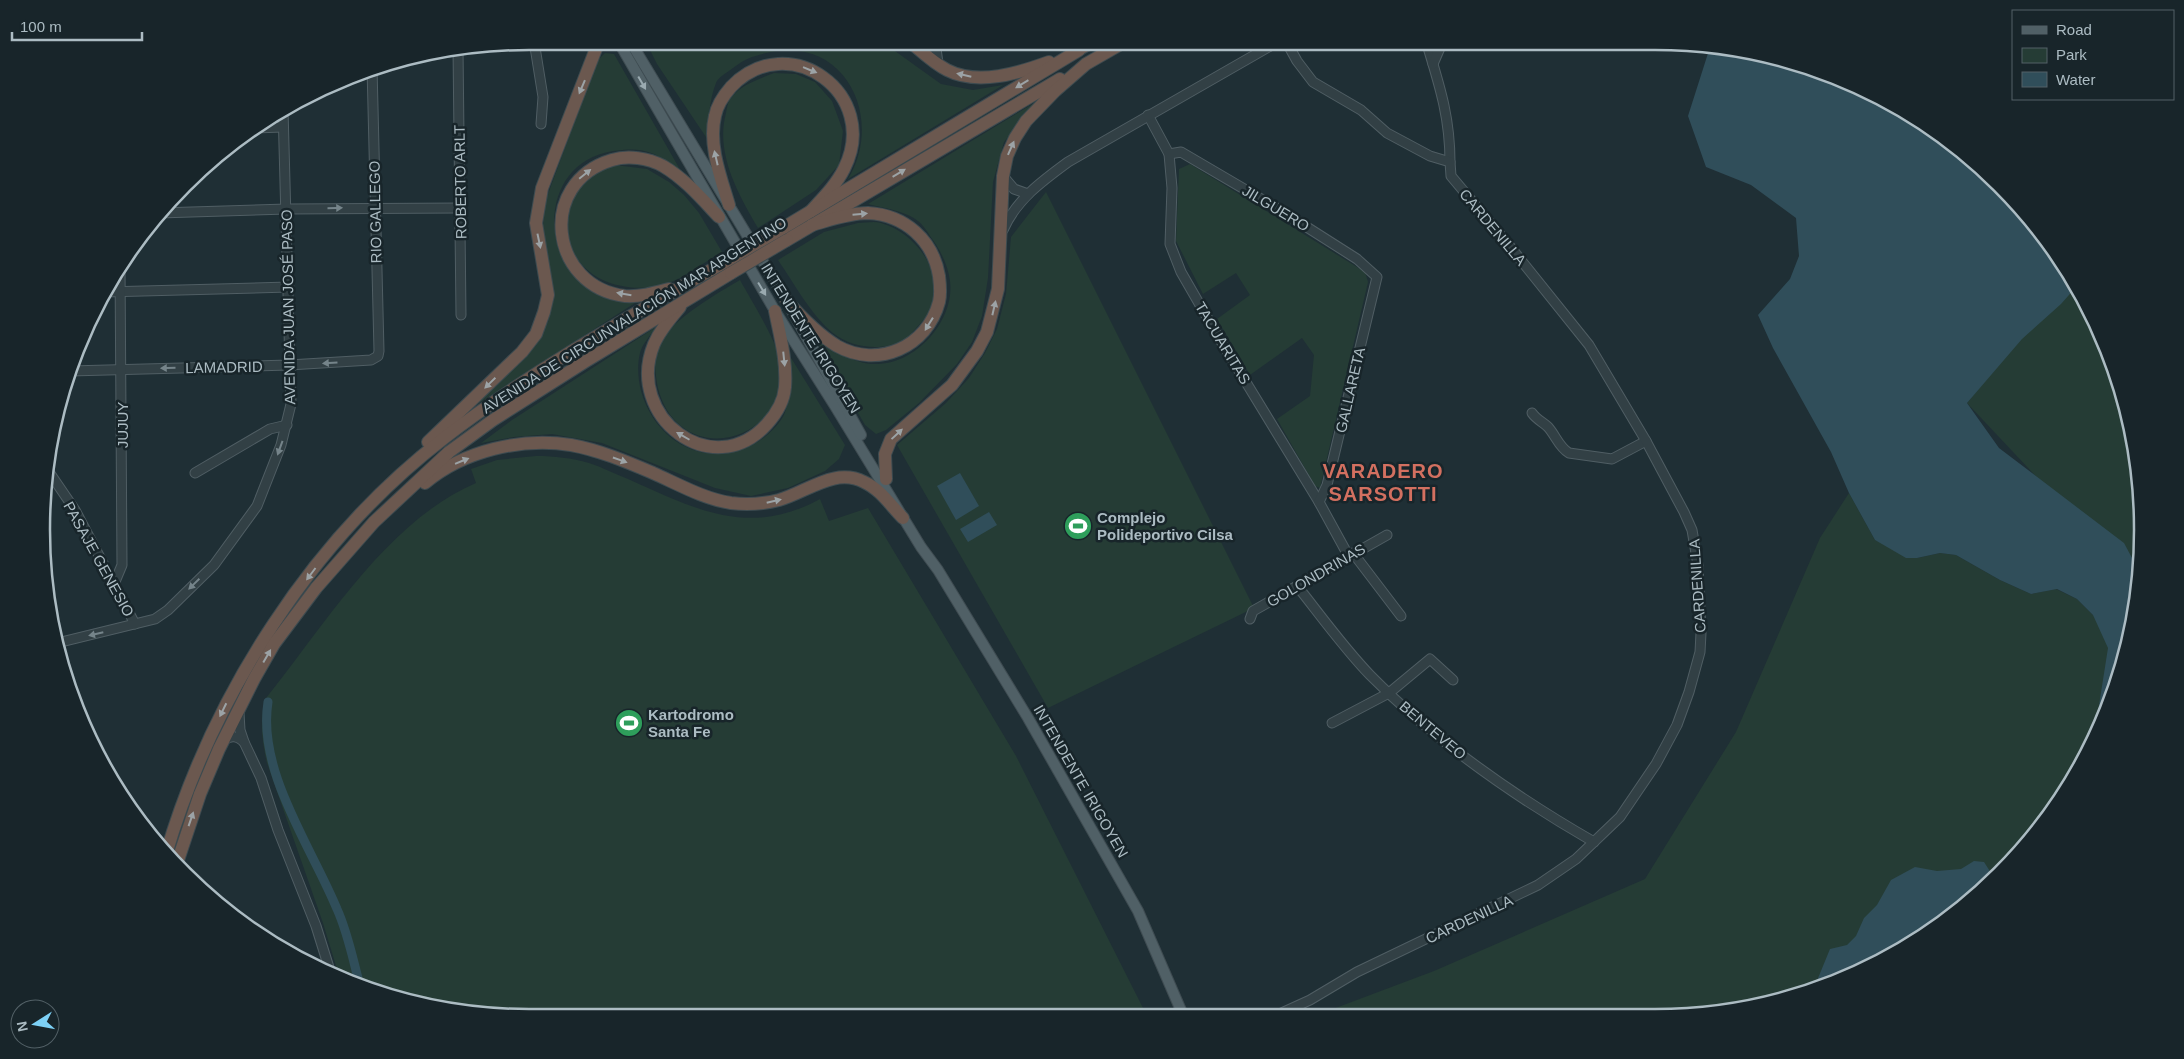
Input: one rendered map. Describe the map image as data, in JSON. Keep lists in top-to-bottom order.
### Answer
{
  "streets": {
    "highway": ["AVENIDA DE CIRCUNVALACIÓN MAR ARGENTINO"],
    "main road": ["INTENDENTE IRIGOYEN"],
    "street": [
      "ROBERTO ARLT",
      "JILGUERO",
      "RIO GALLEGO",
      "CARDENILLA",
      "AVENIDA JUAN JOSÉ PASO",
      "TACUARITAS",
      "LAMADRID",
      "GALLARETA",
      "JUJUY",
      "PASAJE GENESIO",
      "GOLONDRINAS",
      "BENTEVEO"
    ]
  },
  "crossings": [
    ["JILGUERO", "TACUARITAS"],
    ["JILGUERO", "GALLARETA"],
    ["RIO GALLEGO", "LAMADRID"],
    ["CARDENILLA", "BENTEVEO"],
    ["AVENIDA JUAN JOSÉ PASO", "LAMADRID"],
    ["AVENIDA JUAN JOSÉ PASO", "PASAJE GENESIO"],
    ["TACUARITAS", "GALLARETA"],
    ["TACUARITAS", "GOLONDRINAS"],
    ["LAMADRID", "JUJUY"],
    ["JUJUY", "PASAJE GENESIO"],
    ["GOLONDRINAS", "BENTEVEO"]
  ],
  "districts": ["VARADERO SARSOTTI"],
  "places": {
    "sports": ["Complejo Polideportivo Cilsa", "Kartodromo Santa Fe"]
  },
  "legend": ["Road", "Park", "Water"],
  "scale_bar": "100 m",
  "north": "left"
}
